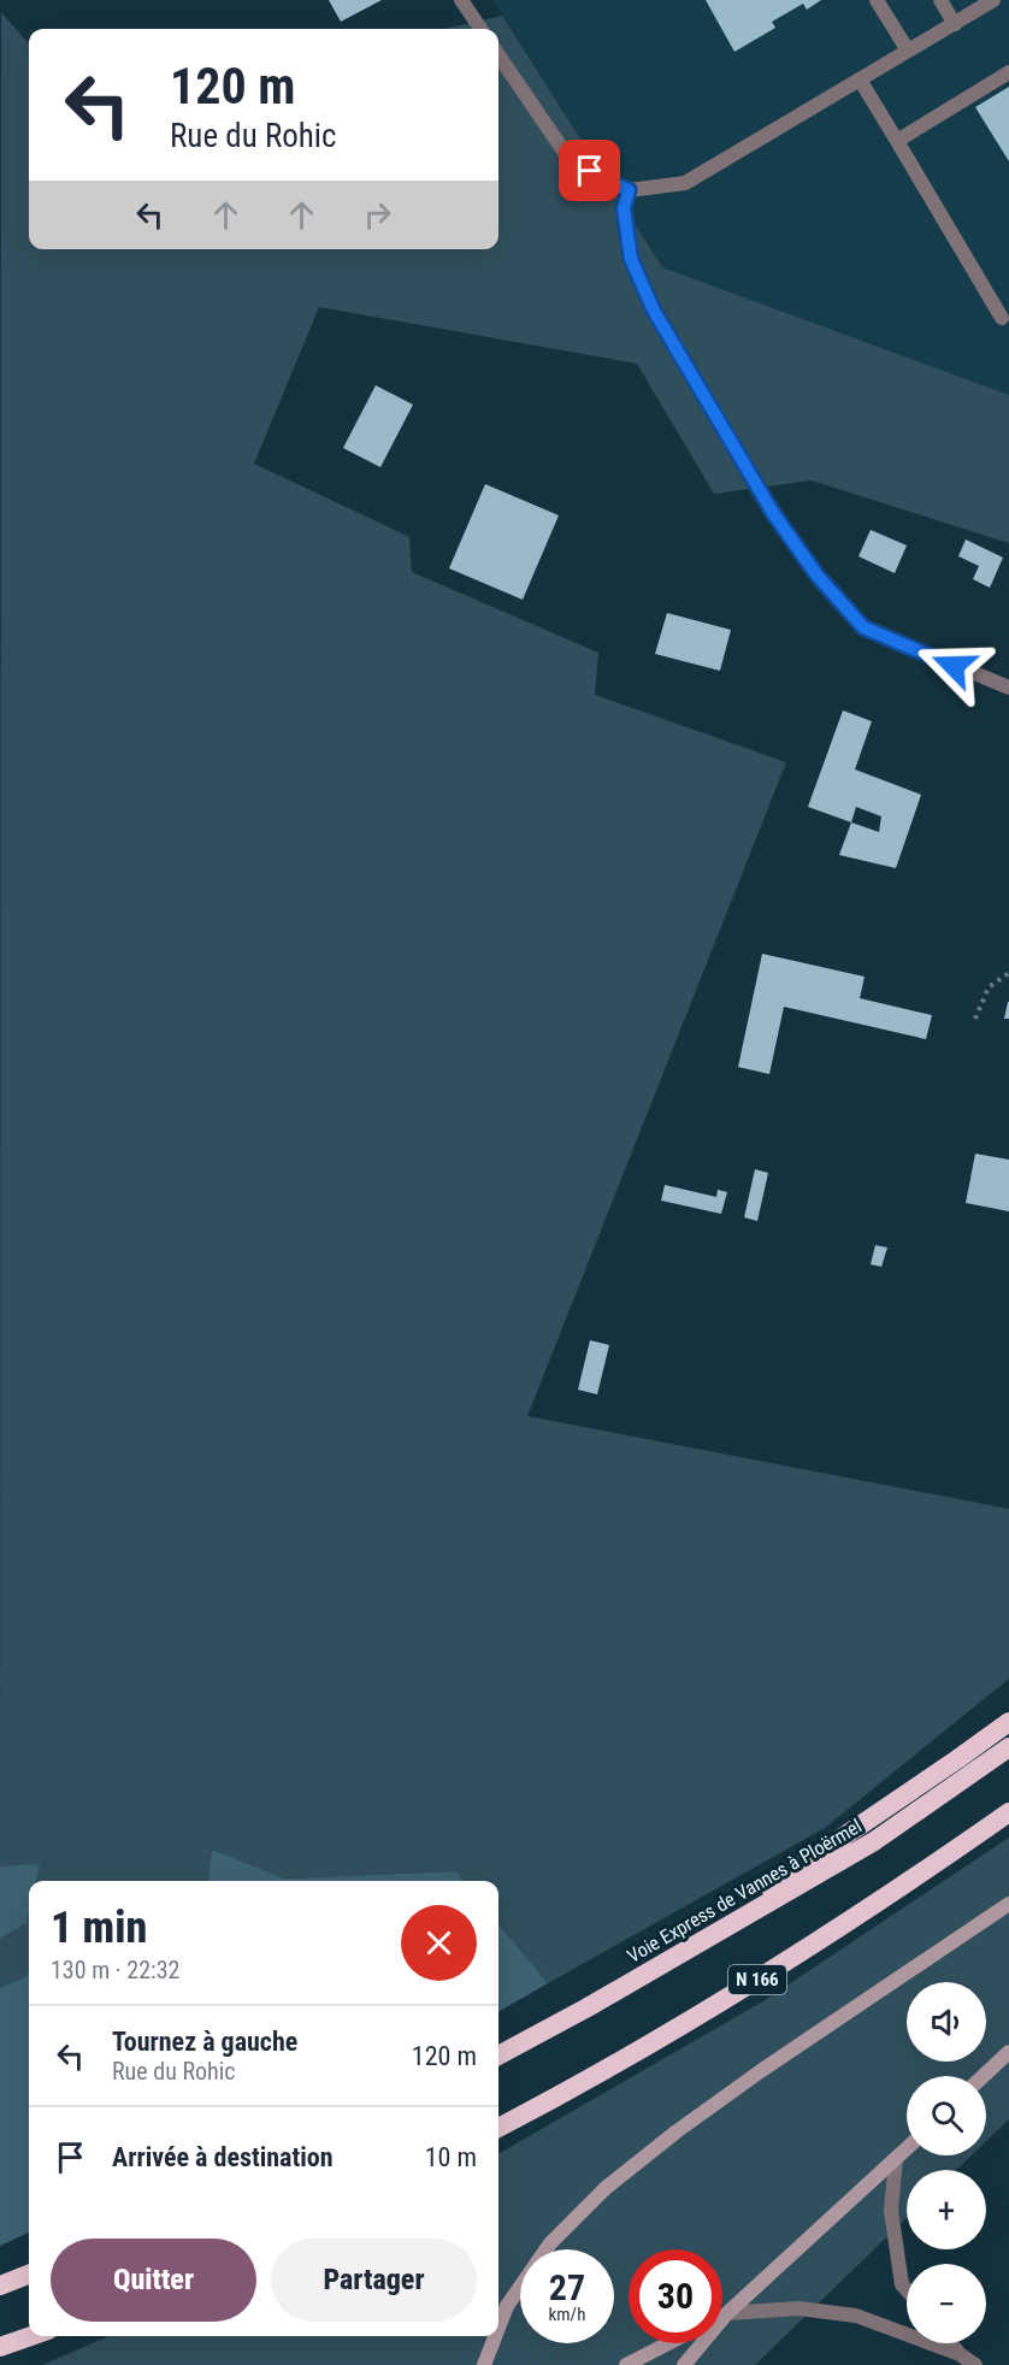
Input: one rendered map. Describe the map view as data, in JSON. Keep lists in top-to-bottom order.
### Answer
{
  "streets": {
    "highway": ["Voie Express de Vannes à Ploërmel", "N 166"]
  },
  "page": {
    "turn": ["120 m", "Rue du Rohic"],
    "heading": ["1 min", "130 m · 22:32"],
    "map_buttons": ["+", "−"],
    "list": [
      {
        "name": "Tournez à gauche",
        "note": "Rue du Rohic",
        "value": "120 m"
      },
      {
        "name": "Arrivée à destination",
        "value": "10 m"
      }
    ],
    "buttons": ["Quitter", "Partager"],
    "speed": "27 km/h",
    "limit": "30"
  }
}
